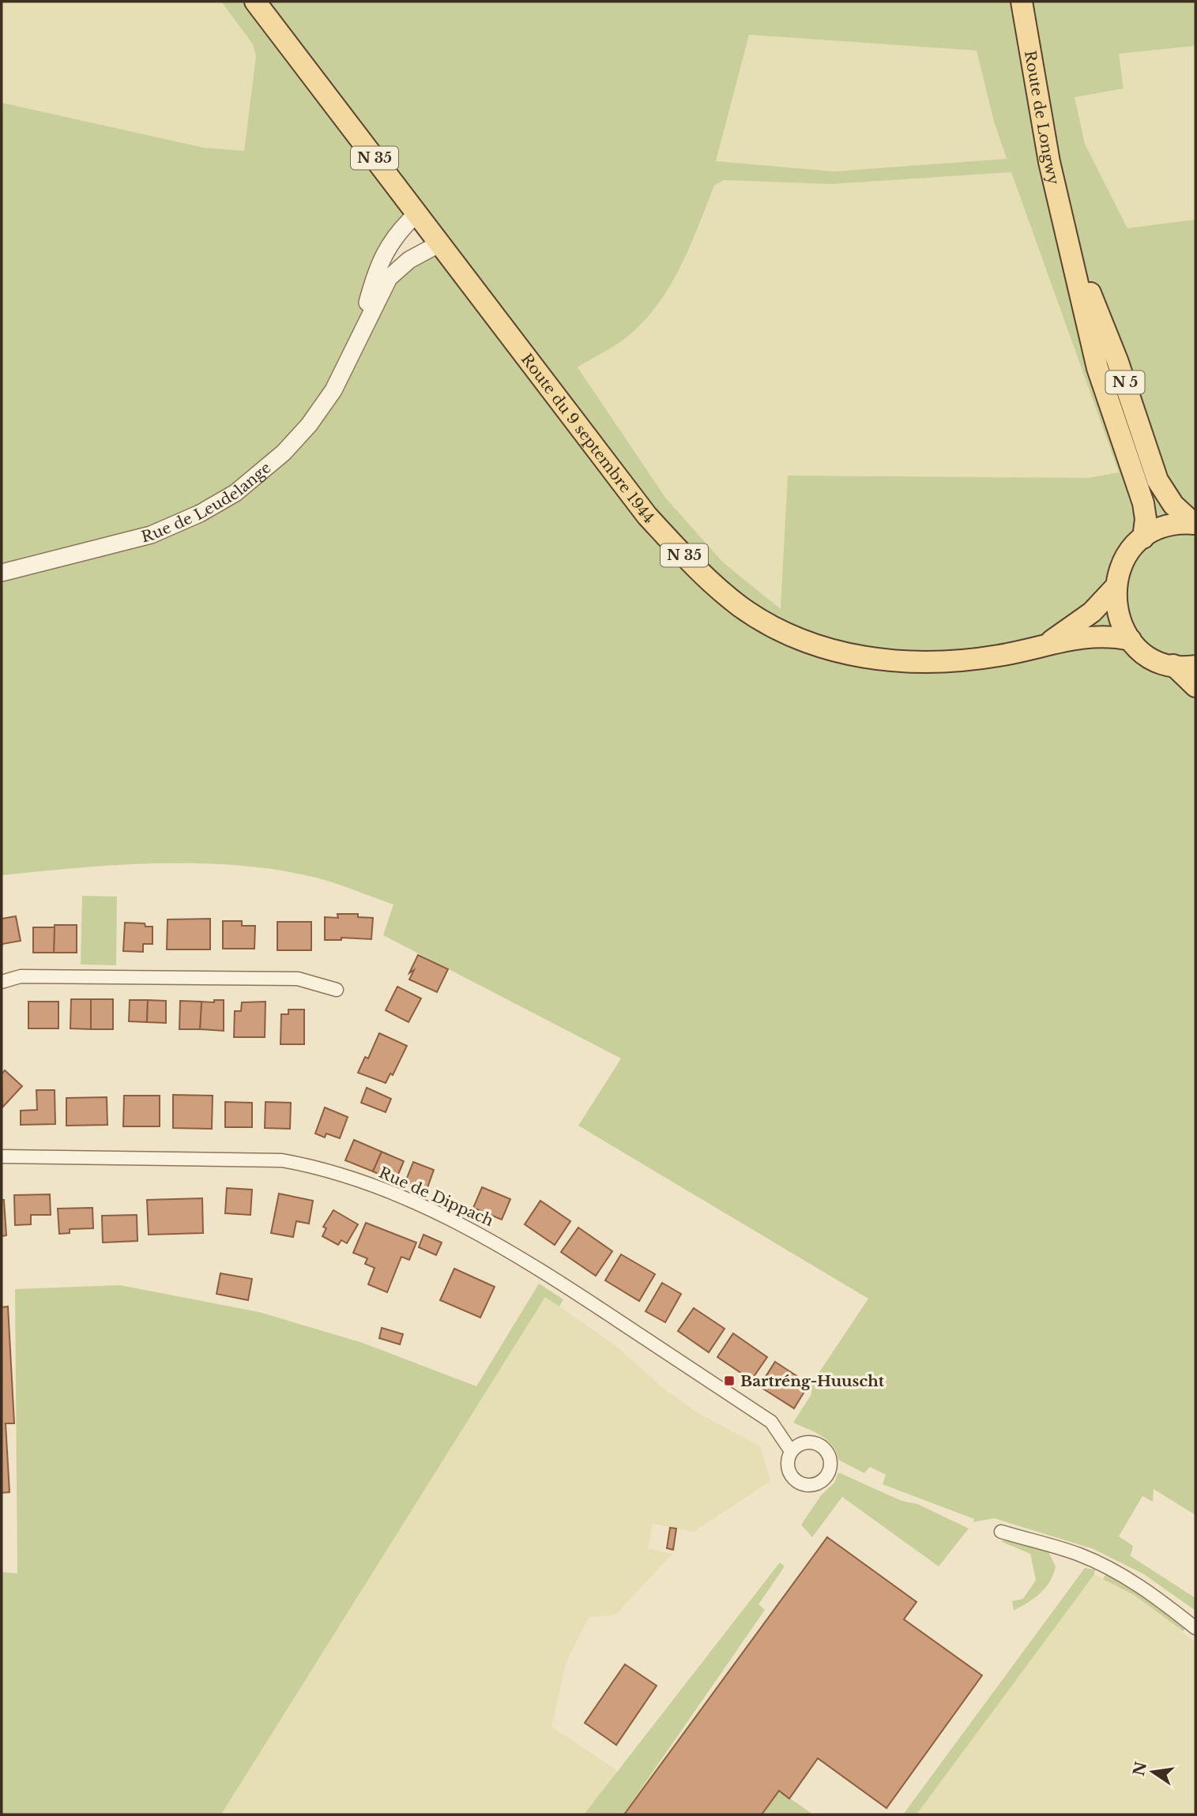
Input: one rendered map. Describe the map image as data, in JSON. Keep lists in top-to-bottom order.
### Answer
{
  "streets": {
    "main road": [
      "Route de Longwy",
      "N 35",
      "N 5",
      "Route du 9 septembre 1944"
    ],
    "street": ["Rue de Leudelange", "Rue de Dippach"]
  },
  "crossings": [
    ["Route de Longwy", "N 5"],
    ["N 35", "N 5"],
    ["N 35", "Route du 9 septembre 1944"],
    ["Route du 9 septembre 1944", "Rue de Leudelange"]
  ],
  "places": {
    "transit": ["Bartréng-Huuscht"]
  },
  "north": "left"
}
